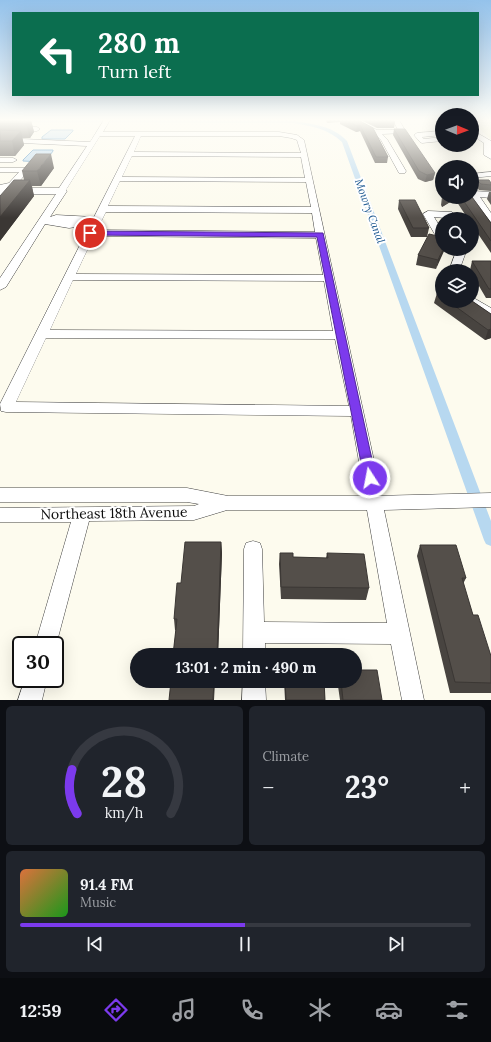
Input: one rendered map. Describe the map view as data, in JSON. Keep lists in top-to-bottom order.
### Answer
{
  "streets": {
    "street": ["Northeast 18th Avenue"]
  },
  "water": ["Mowry Canal"],
  "north": "right",
  "page": {
    "turn": ["280 m", "Turn left"],
    "limit": "30",
    "trip": "13:01 · 2 min · 490 m",
    "tile": "Climate",
    "heat": ["−", "23°", "+"],
    "song": ["91.4 FM", "Music"],
    "tabs": "12:59",
    "gauge": ["28", "km/h"]
  }
}
